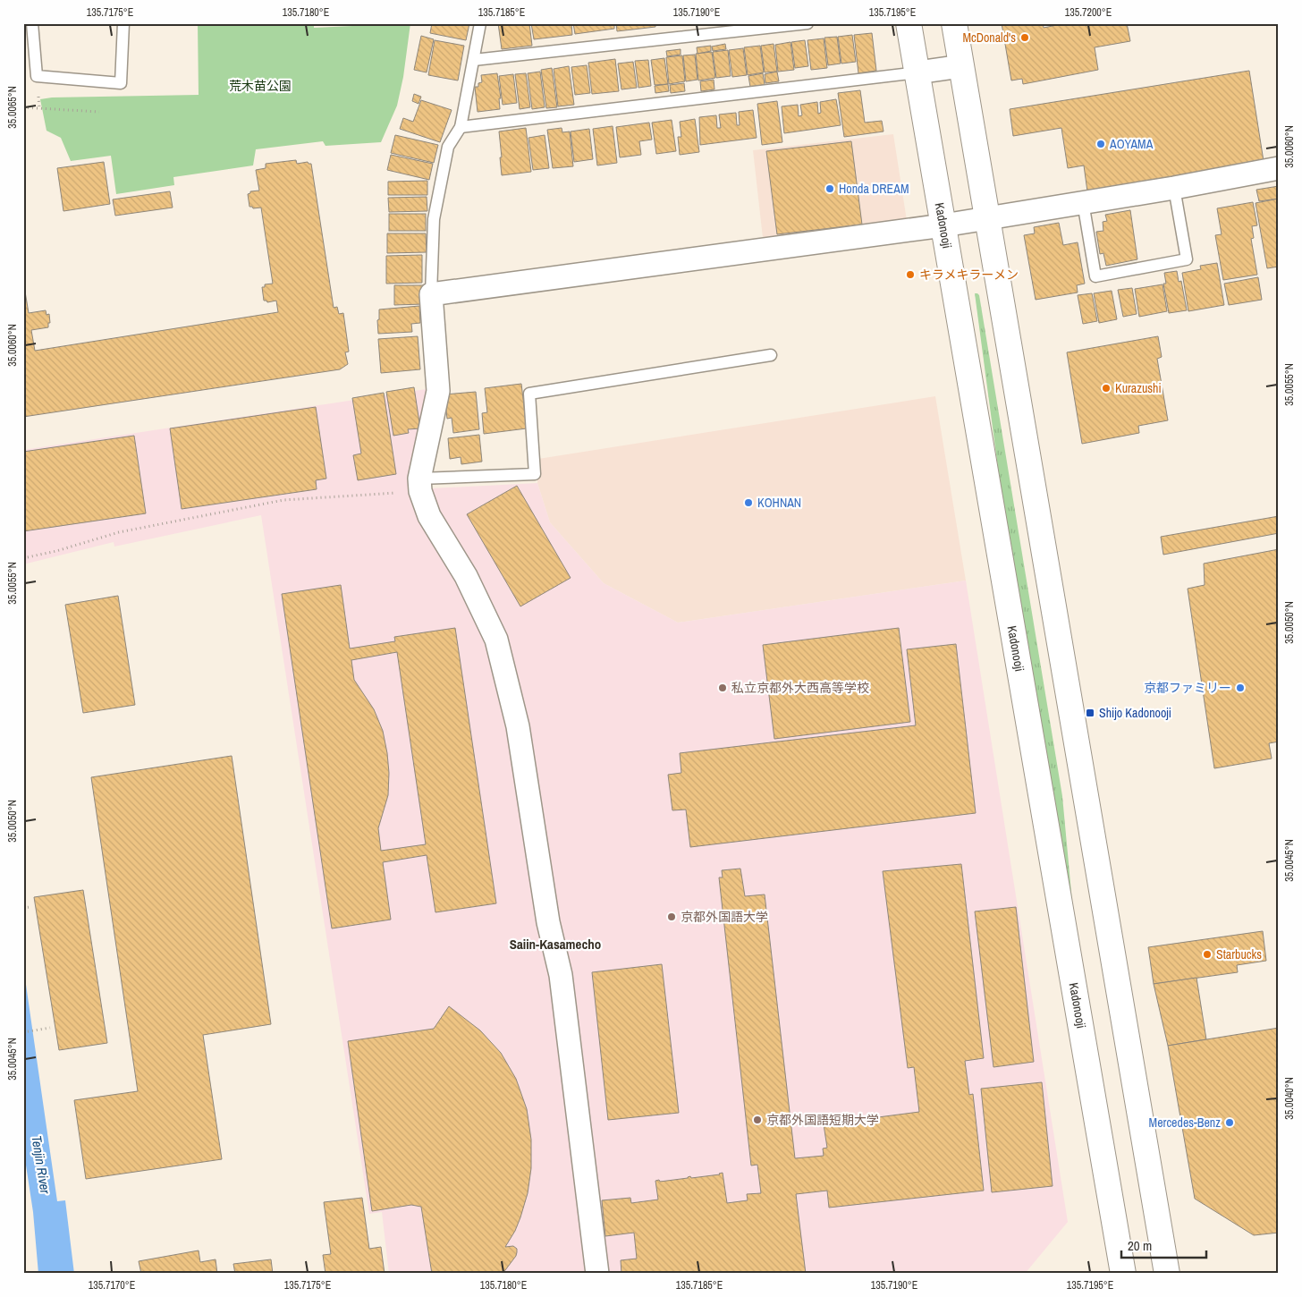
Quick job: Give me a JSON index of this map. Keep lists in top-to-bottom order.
{
  "streets": {
    "street": ["Kadonooji"]
  },
  "districts": ["Saiin-Kasamecho"],
  "water": ["Tenjin River"],
  "parks": ["荒木苗公園"],
  "places": {
    "other": [
      "McDonald's",
      "AOYAMA",
      "Honda DREAM",
      "キラメキラーメン",
      "Kurazushi",
      "KOHNAN",
      "私立京都外大西高等学校",
      "京都ファミリー",
      "京都外国語大学",
      "Starbucks",
      "京都外国語短期大学",
      "Mercedes-Benz"
    ],
    "transit": ["Shijo Kadonooji"]
  },
  "scale_bar": "20 m",
  "coordinates": [
    "135.7175°E",
    "135.7180°E",
    "135.7185°E",
    "135.7190°E",
    "135.7195°E",
    "135.7200°E",
    "35.0065°N",
    "35.0060°N",
    "35.0055°N",
    "35.0050°N",
    "35.0045°N",
    "35.0040°N",
    "135.7170°E"
  ]
}
